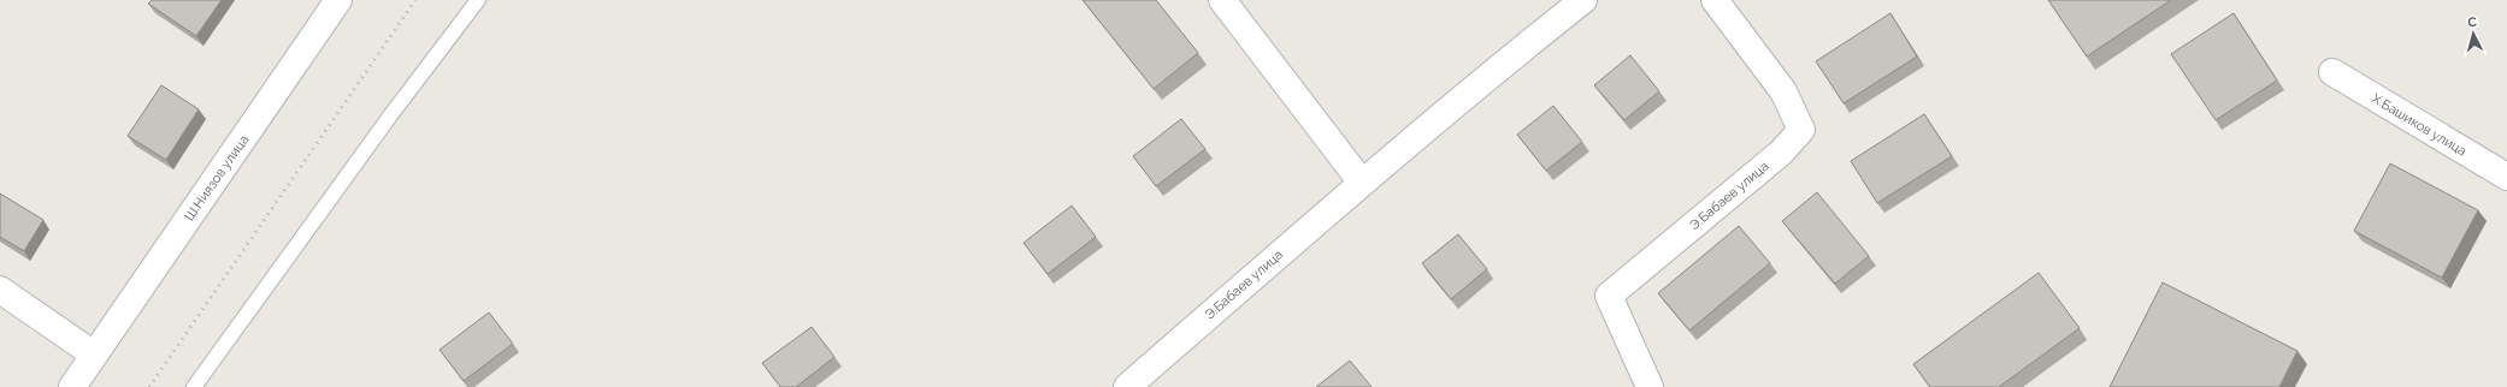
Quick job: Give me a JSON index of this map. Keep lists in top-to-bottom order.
{
  "streets": {
    "street": ["Х.Башиков улица", "Ш.Ниязов улица", "Э.Бабаев улица"]
  },
  "north": "top"
}
